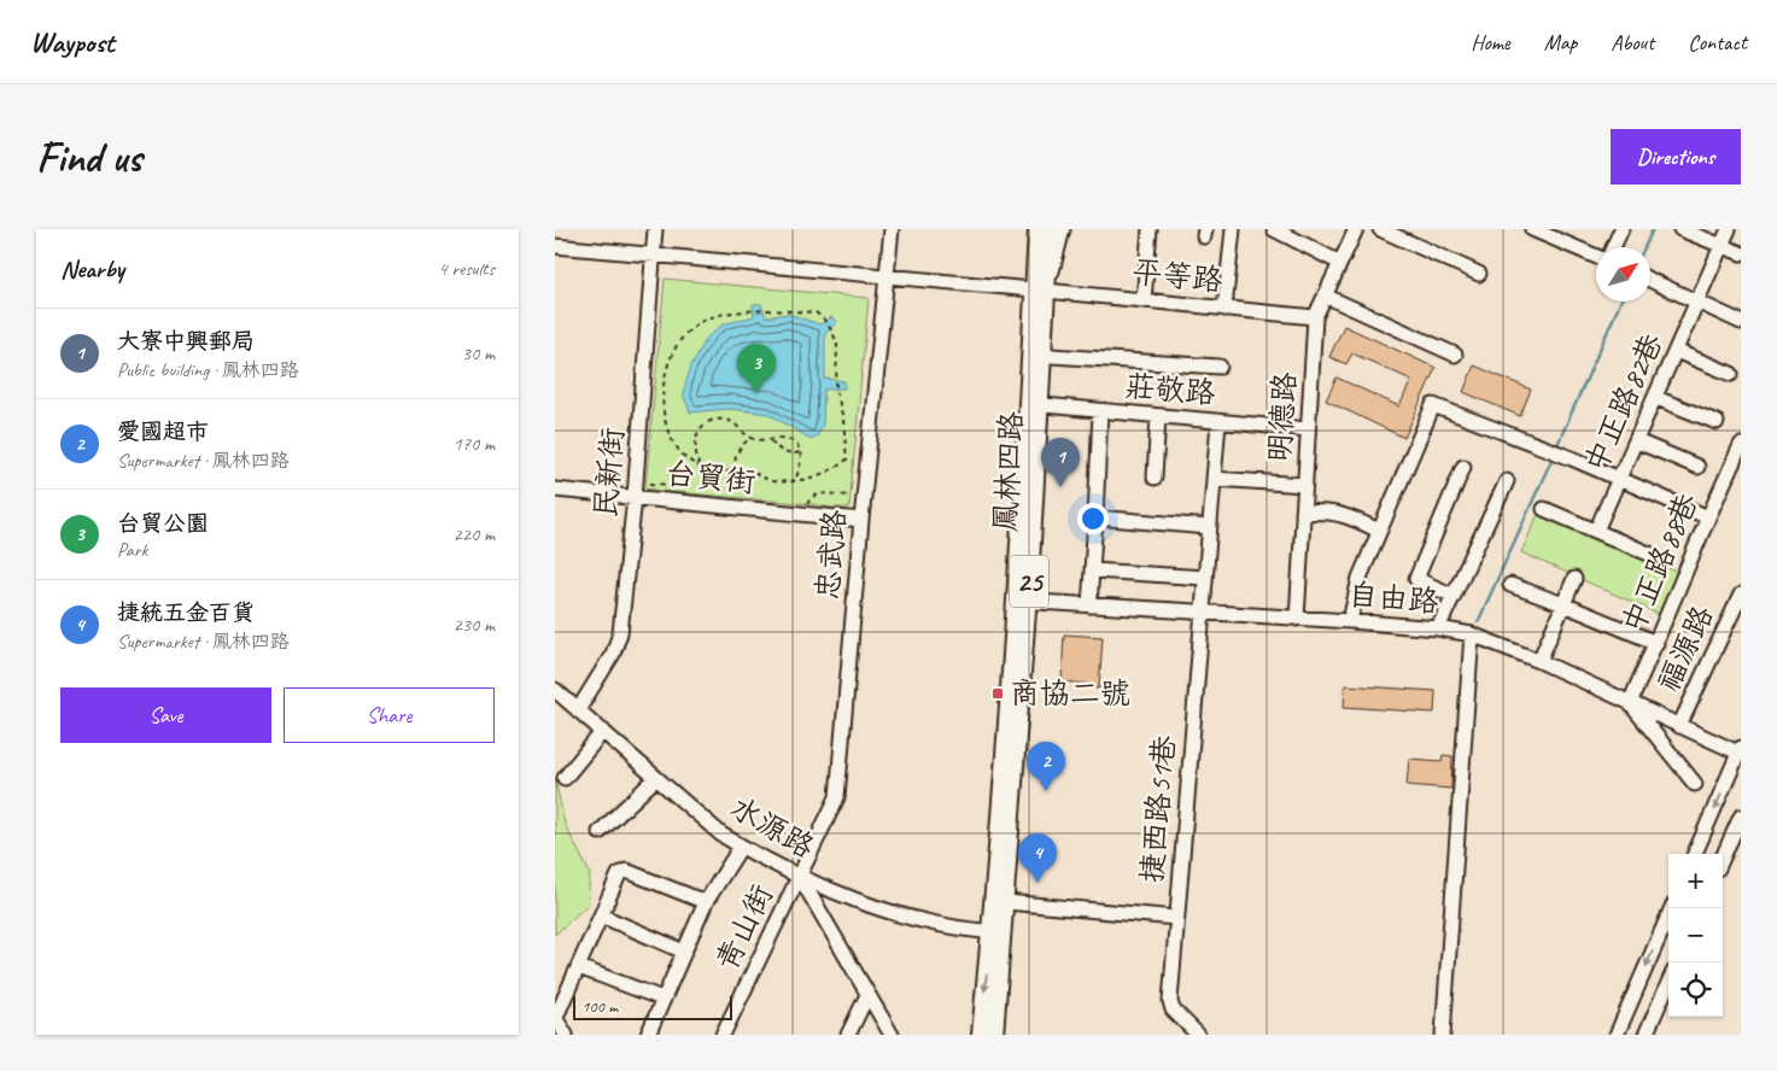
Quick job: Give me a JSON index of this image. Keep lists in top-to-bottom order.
{
  "streets": {
    "main road": ["鳳林四路", "25"],
    "street": [
      "平等路",
      "莊敬路",
      "中正路82巷",
      "明德路",
      "民新街",
      "台貿街",
      "忠武路",
      "中正路88巷",
      "自由路",
      "福源路",
      "捷西路51巷",
      "水源路",
      "青山街"
    ]
  },
  "crossings": [
    ["平等路", "明德路"],
    ["平等路", "鳳林四路"],
    ["平等路", "民新街"],
    ["平等路", "忠武路"],
    ["莊敬路", "明德路"],
    ["莊敬路", "鳳林四路"],
    ["明德路", "自由路"],
    ["鳳林四路", "25"],
    ["鳳林四路", "自由路"],
    ["鳳林四路", "水源路"],
    ["民新街", "台貿街"],
    ["民新街", "水源路"],
    ["台貿街", "忠武路"],
    ["忠武路", "水源路"],
    ["忠武路", "青山街"],
    ["中正路88巷", "自由路"],
    ["25", "水源路"],
    ["自由路", "福源路"],
    ["自由路", "捷西路51巷"],
    ["水源路", "青山街"]
  ],
  "places": {
    "transit": ["商協二號"]
  },
  "scale_bar": "100 m",
  "north": "top right",
  "page": {
    "header": "Waypost",
    "nav": [
      "Home",
      "Map",
      "About",
      "Contact"
    ],
    "buttons": [
      "Directions",
      ["Save", "Share"]
    ],
    "title": "Find us",
    "heading": ["Nearby", "4 results"],
    "list": [
      {
        "mark": "1",
        "name": "大寮中興郵局",
        "note": "Public building · 鳳林四路",
        "value": "30 m"
      },
      {
        "mark": "2",
        "name": "愛國超市",
        "note": "Supermarket · 鳳林四路",
        "value": "170 m"
      },
      {
        "mark": "3",
        "name": "台貿公園",
        "note": "Park",
        "value": "220 m"
      },
      {
        "mark": "4",
        "name": "捷統五金百貨",
        "note": "Supermarket · 鳳林四路",
        "value": "230 m"
      }
    ],
    "pins": [
      "3",
      "1",
      "2",
      "4"
    ],
    "map_buttons": ["+", "−"],
    "scale": "100 m"
  }
}
